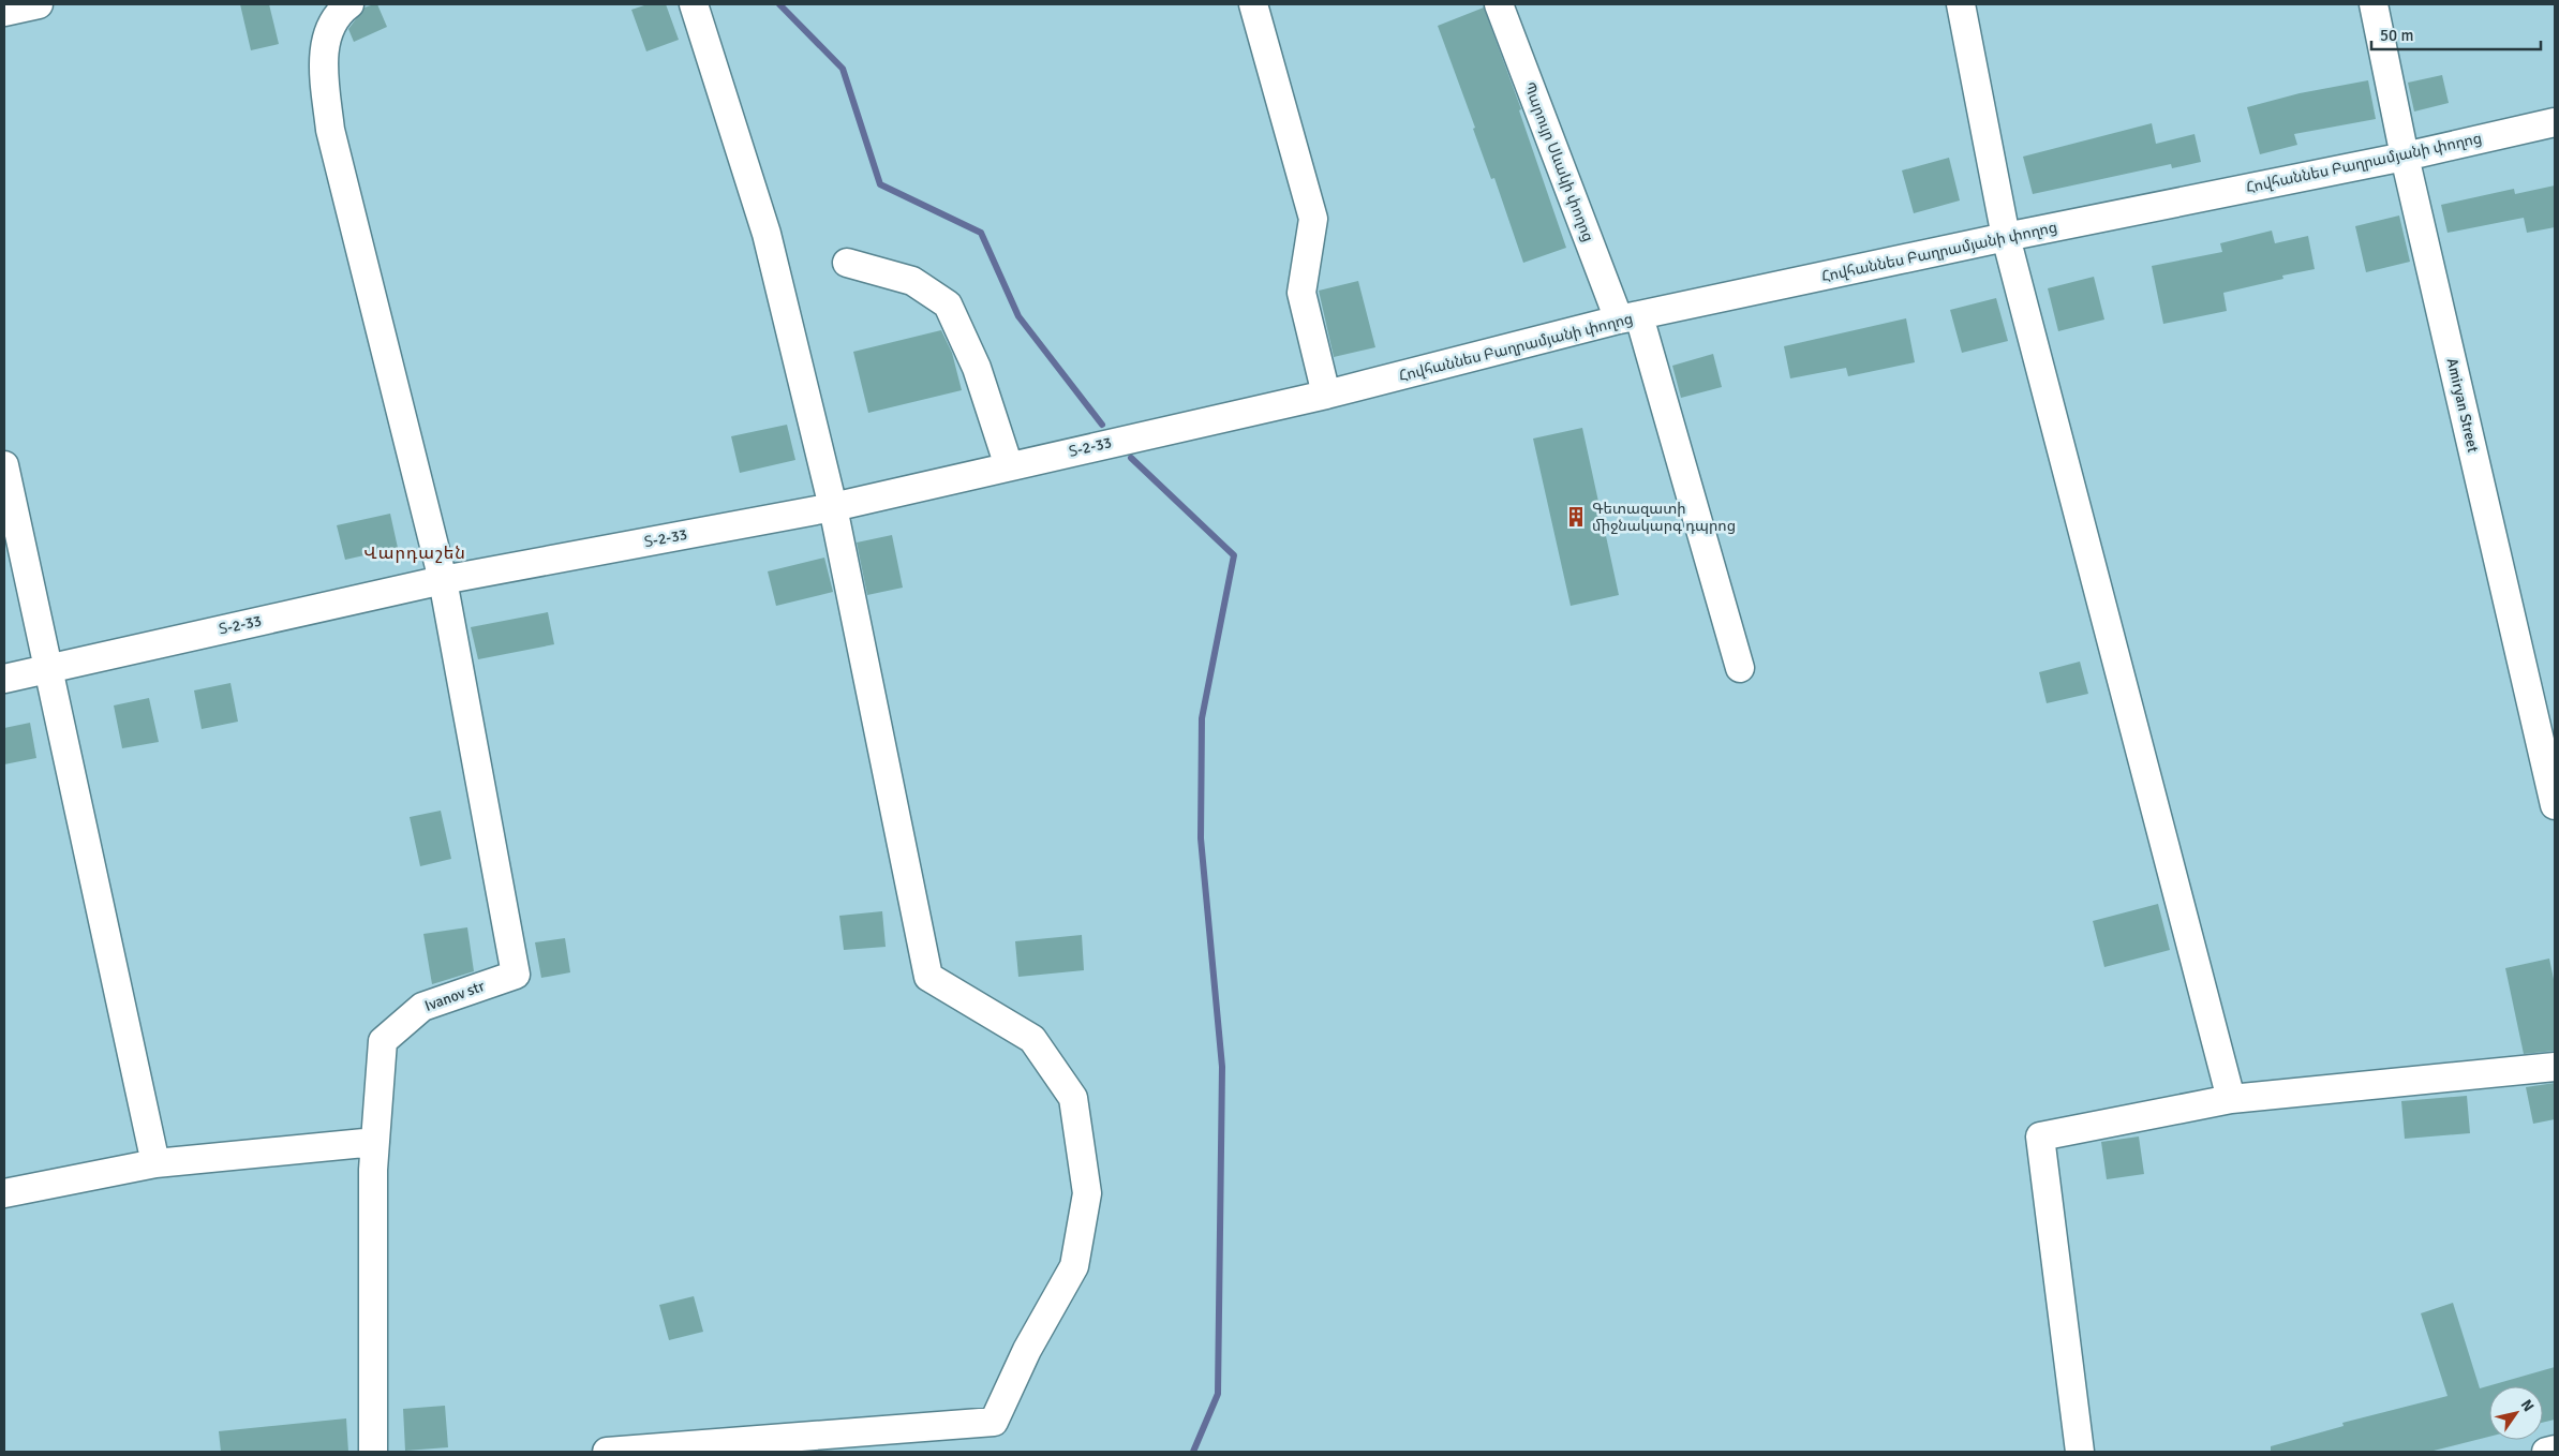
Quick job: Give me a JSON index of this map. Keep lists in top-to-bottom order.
{
  "streets": {
    "street": [
      "Պարույր Սևակի փողոց",
      "Հովհաննես Բաղրամյանի փողոց",
      "Amiryan Street",
      "Տ-2-33",
      "Ivanov str"
    ]
  },
  "crossings": [
    ["Պարույր Սևակի փողոց", "Հովհաննես Բաղրամյանի փողոց"],
    ["Հովհաննես Բաղրամյանի փողոց", "Amiryan Street"],
    ["Հովհաննես Բաղրամյանի փողոց", "Տ-2-33"],
    ["Տ-2-33", "Ivanov str"]
  ],
  "districts": ["Վարդաշեն"],
  "places": {
    "building": ["Գետազատի միջնակարգ դպրոց"]
  },
  "scale_bar": "50 m",
  "north": "top right"
}
